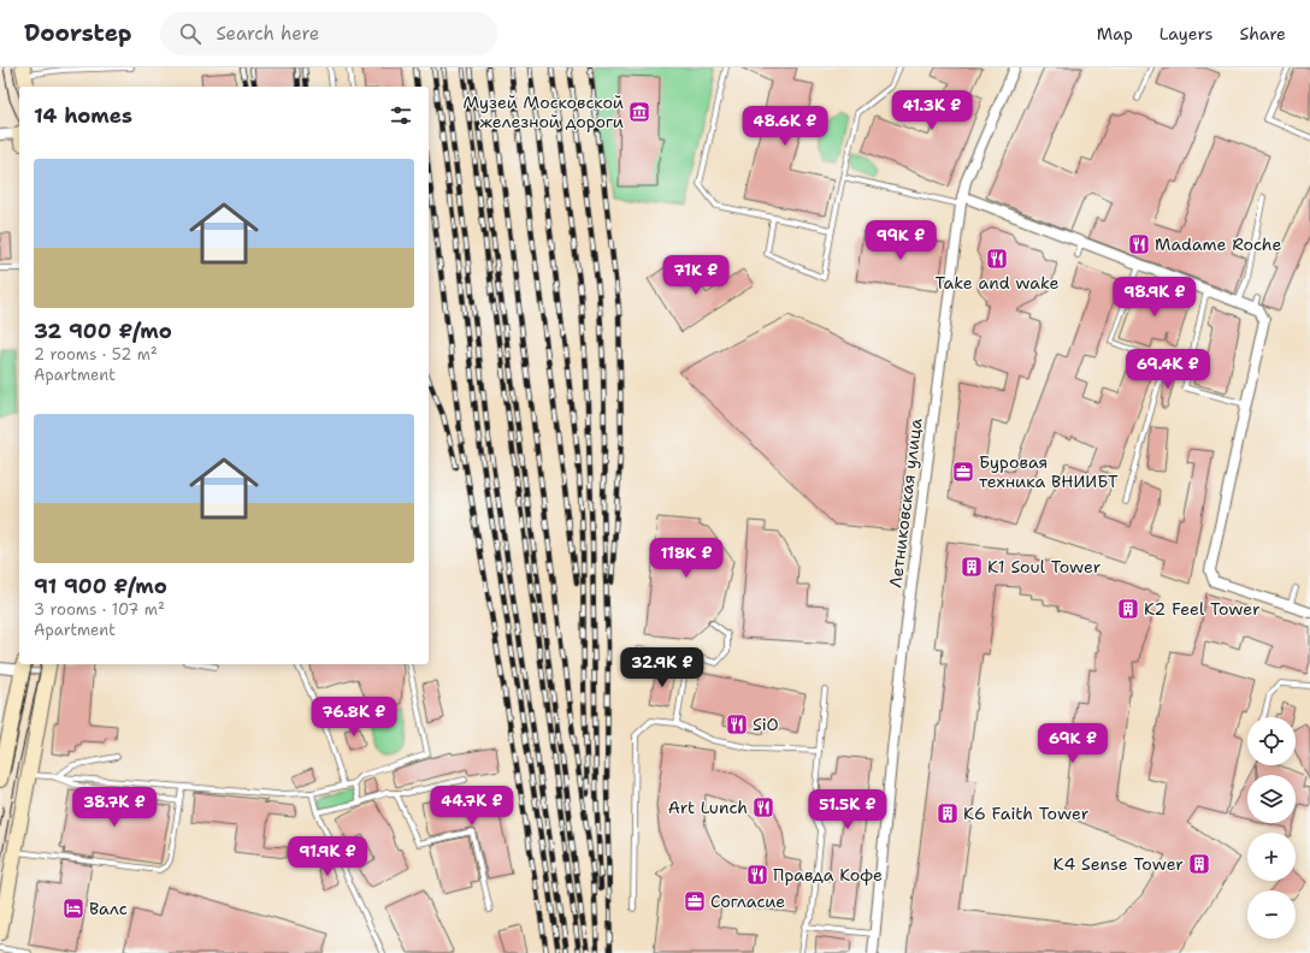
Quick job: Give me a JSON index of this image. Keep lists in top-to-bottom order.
{
  "streets": {
    "street": ["Летниковская улица"]
  },
  "places": {
    "museum": ["Музей Московской железной дороги"],
    "restaurant": [
      "Madame Roche",
      "Take and wake",
      "SiO",
      "Art Lunch",
      "Правда Кофе"
    ],
    "office": ["Буровая техника ВНИИБТ", "Согласие"],
    "building": [
      "К1 Soul Tower",
      "К2 Feel Tower",
      "К6 Faith Tower",
      "К4 Sense Tower"
    ],
    "hotel": ["Валс"]
  },
  "page": {
    "header": "Doorstep",
    "search": "Search here",
    "nav": ["Map", "Layers", "Share"],
    "heading": "14 homes",
    "price": [
      "41.3K ₽",
      "48.6K ₽",
      "99K ₽",
      "71K ₽",
      "98.9K ₽",
      "69.4K ₽",
      "118K ₽",
      "32.9K ₽",
      "76.8K ₽",
      "69K ₽",
      "44.7K ₽",
      "38.7K ₽",
      "51.5K ₽",
      "91.9K ₽"
    ],
    "list": [
      {
        "name": "32 900 ₽/mo",
        "note": "2 rooms · 52 m² · Apartment"
      },
      {
        "name": "91 900 ₽/mo",
        "note": "3 rooms · 107 m² · Apartment"
      }
    ],
    "map_buttons": ["+", "−"]
  }
}
